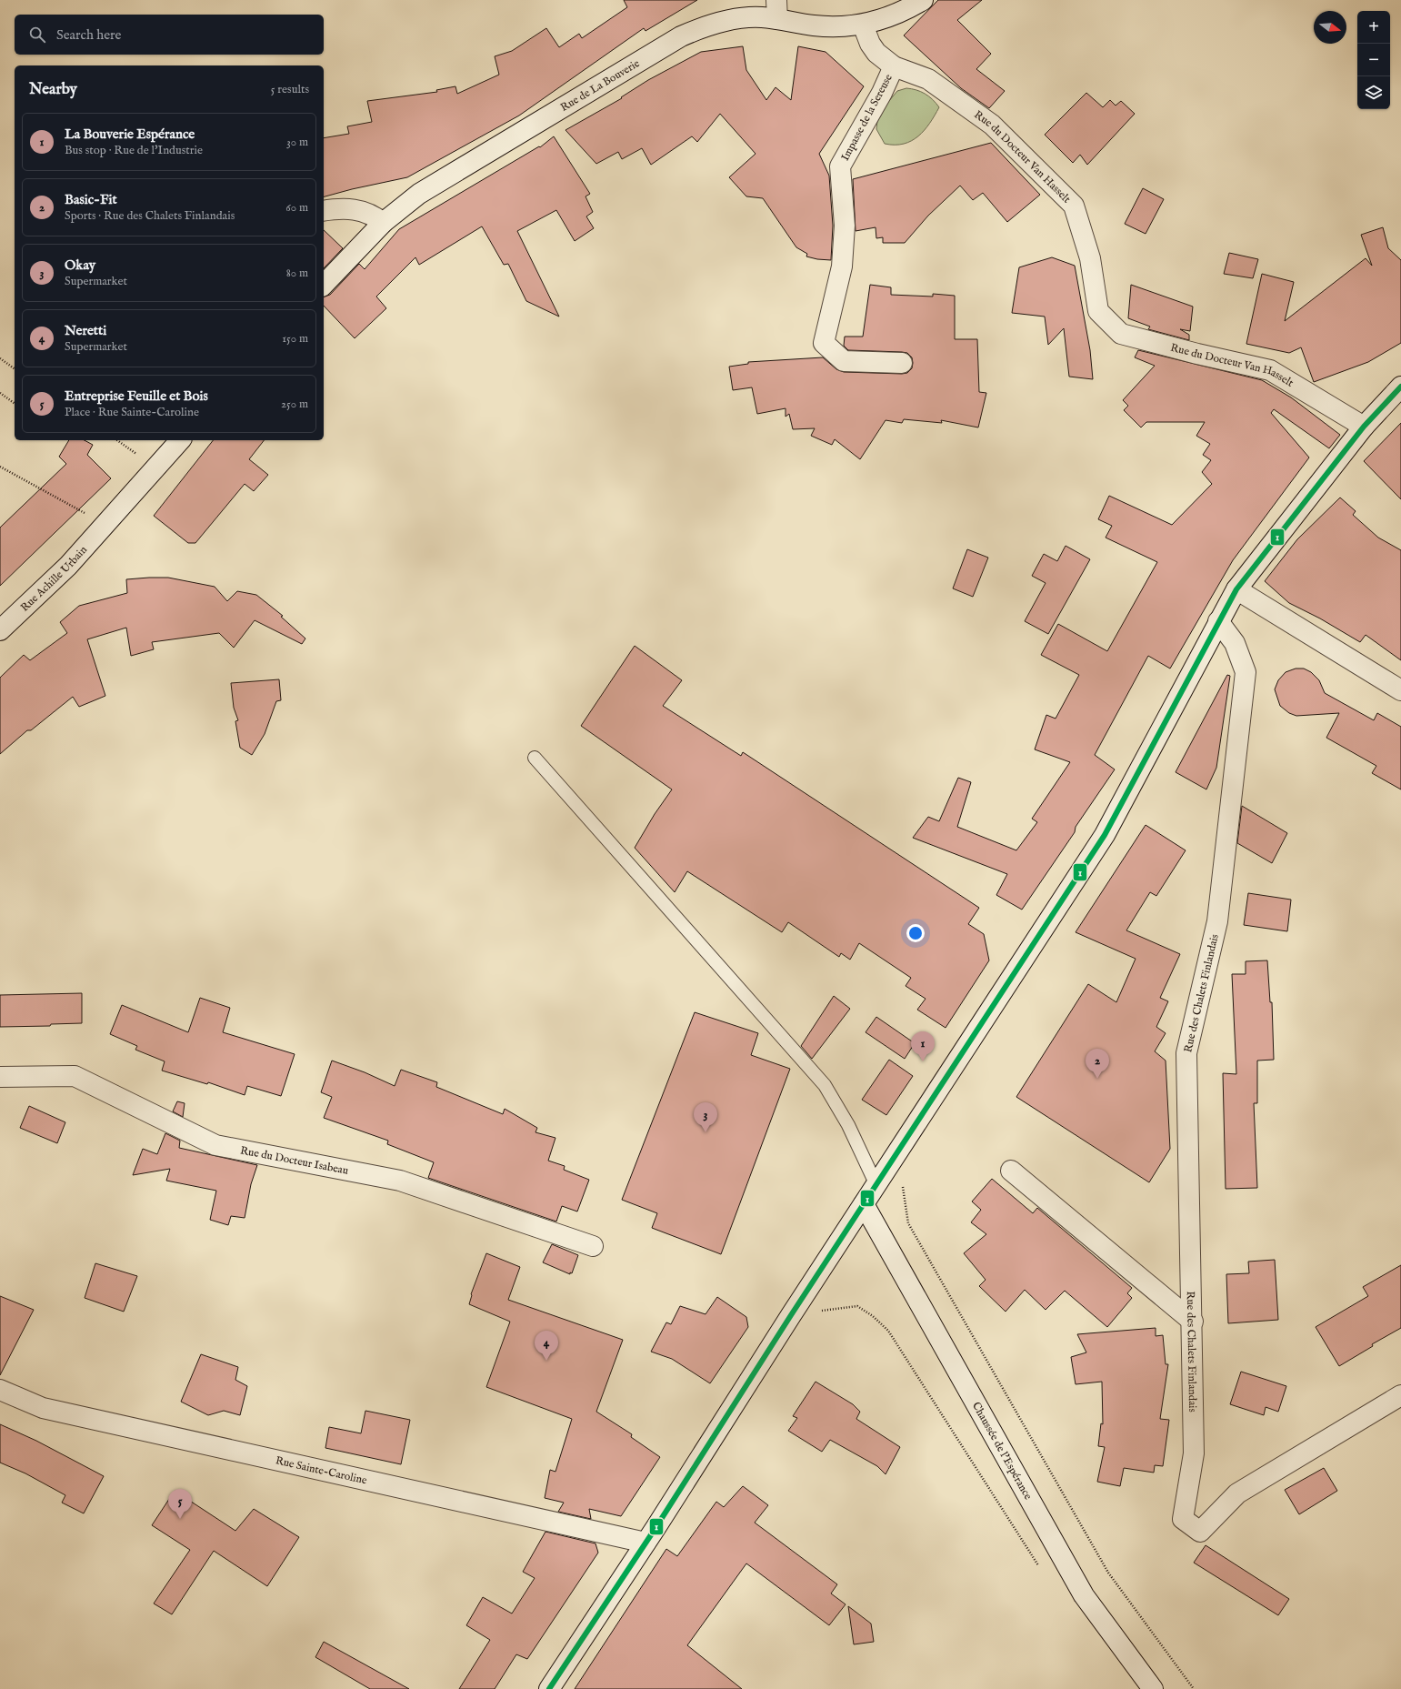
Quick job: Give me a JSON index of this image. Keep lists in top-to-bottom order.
{
  "streets": {
    "street": [
      "Rue de La Bouverie",
      "Impasse de la Sereuse",
      "Rue du Docteur Van Hasselt",
      "Rue Achille Urbain",
      "Rue des Chalets Finlandais",
      "Rue du Docteur Isabeau",
      "Chaussée de l'Espérance",
      "Rue Sainte-Caroline"
    ]
  },
  "crossings": [
    ["Rue de La Bouverie", "Rue du Docteur Van Hasselt"],
    ["Impasse de la Sereuse", "Rue du Docteur Van Hasselt"]
  ],
  "lines": ["transit line 1"],
  "north": "right",
  "page": {
    "map_buttons": ["+", "−"],
    "search": "Search here",
    "heading": ["Nearby", "5 results"],
    "list": [
      {
        "mark": "1",
        "name": "La Bouverie Espérance",
        "note": "Bus stop · Rue de l'Industrie",
        "value": "30 m"
      },
      {
        "mark": "2",
        "name": "Basic-Fit",
        "note": "Sports · Rue des Chalets Finlandais",
        "value": "60 m"
      },
      {
        "mark": "3",
        "name": "Okay",
        "note": "Supermarket",
        "value": "80 m"
      },
      {
        "mark": "4",
        "name": "Neretti",
        "note": "Supermarket",
        "value": "150 m"
      },
      {
        "mark": "5",
        "name": "Entreprise Feuille et Bois",
        "note": "Place · Rue Sainte-Caroline",
        "value": "250 m"
      }
    ],
    "pins": [
      "1",
      "2",
      "3",
      "4",
      "5"
    ]
  }
}
